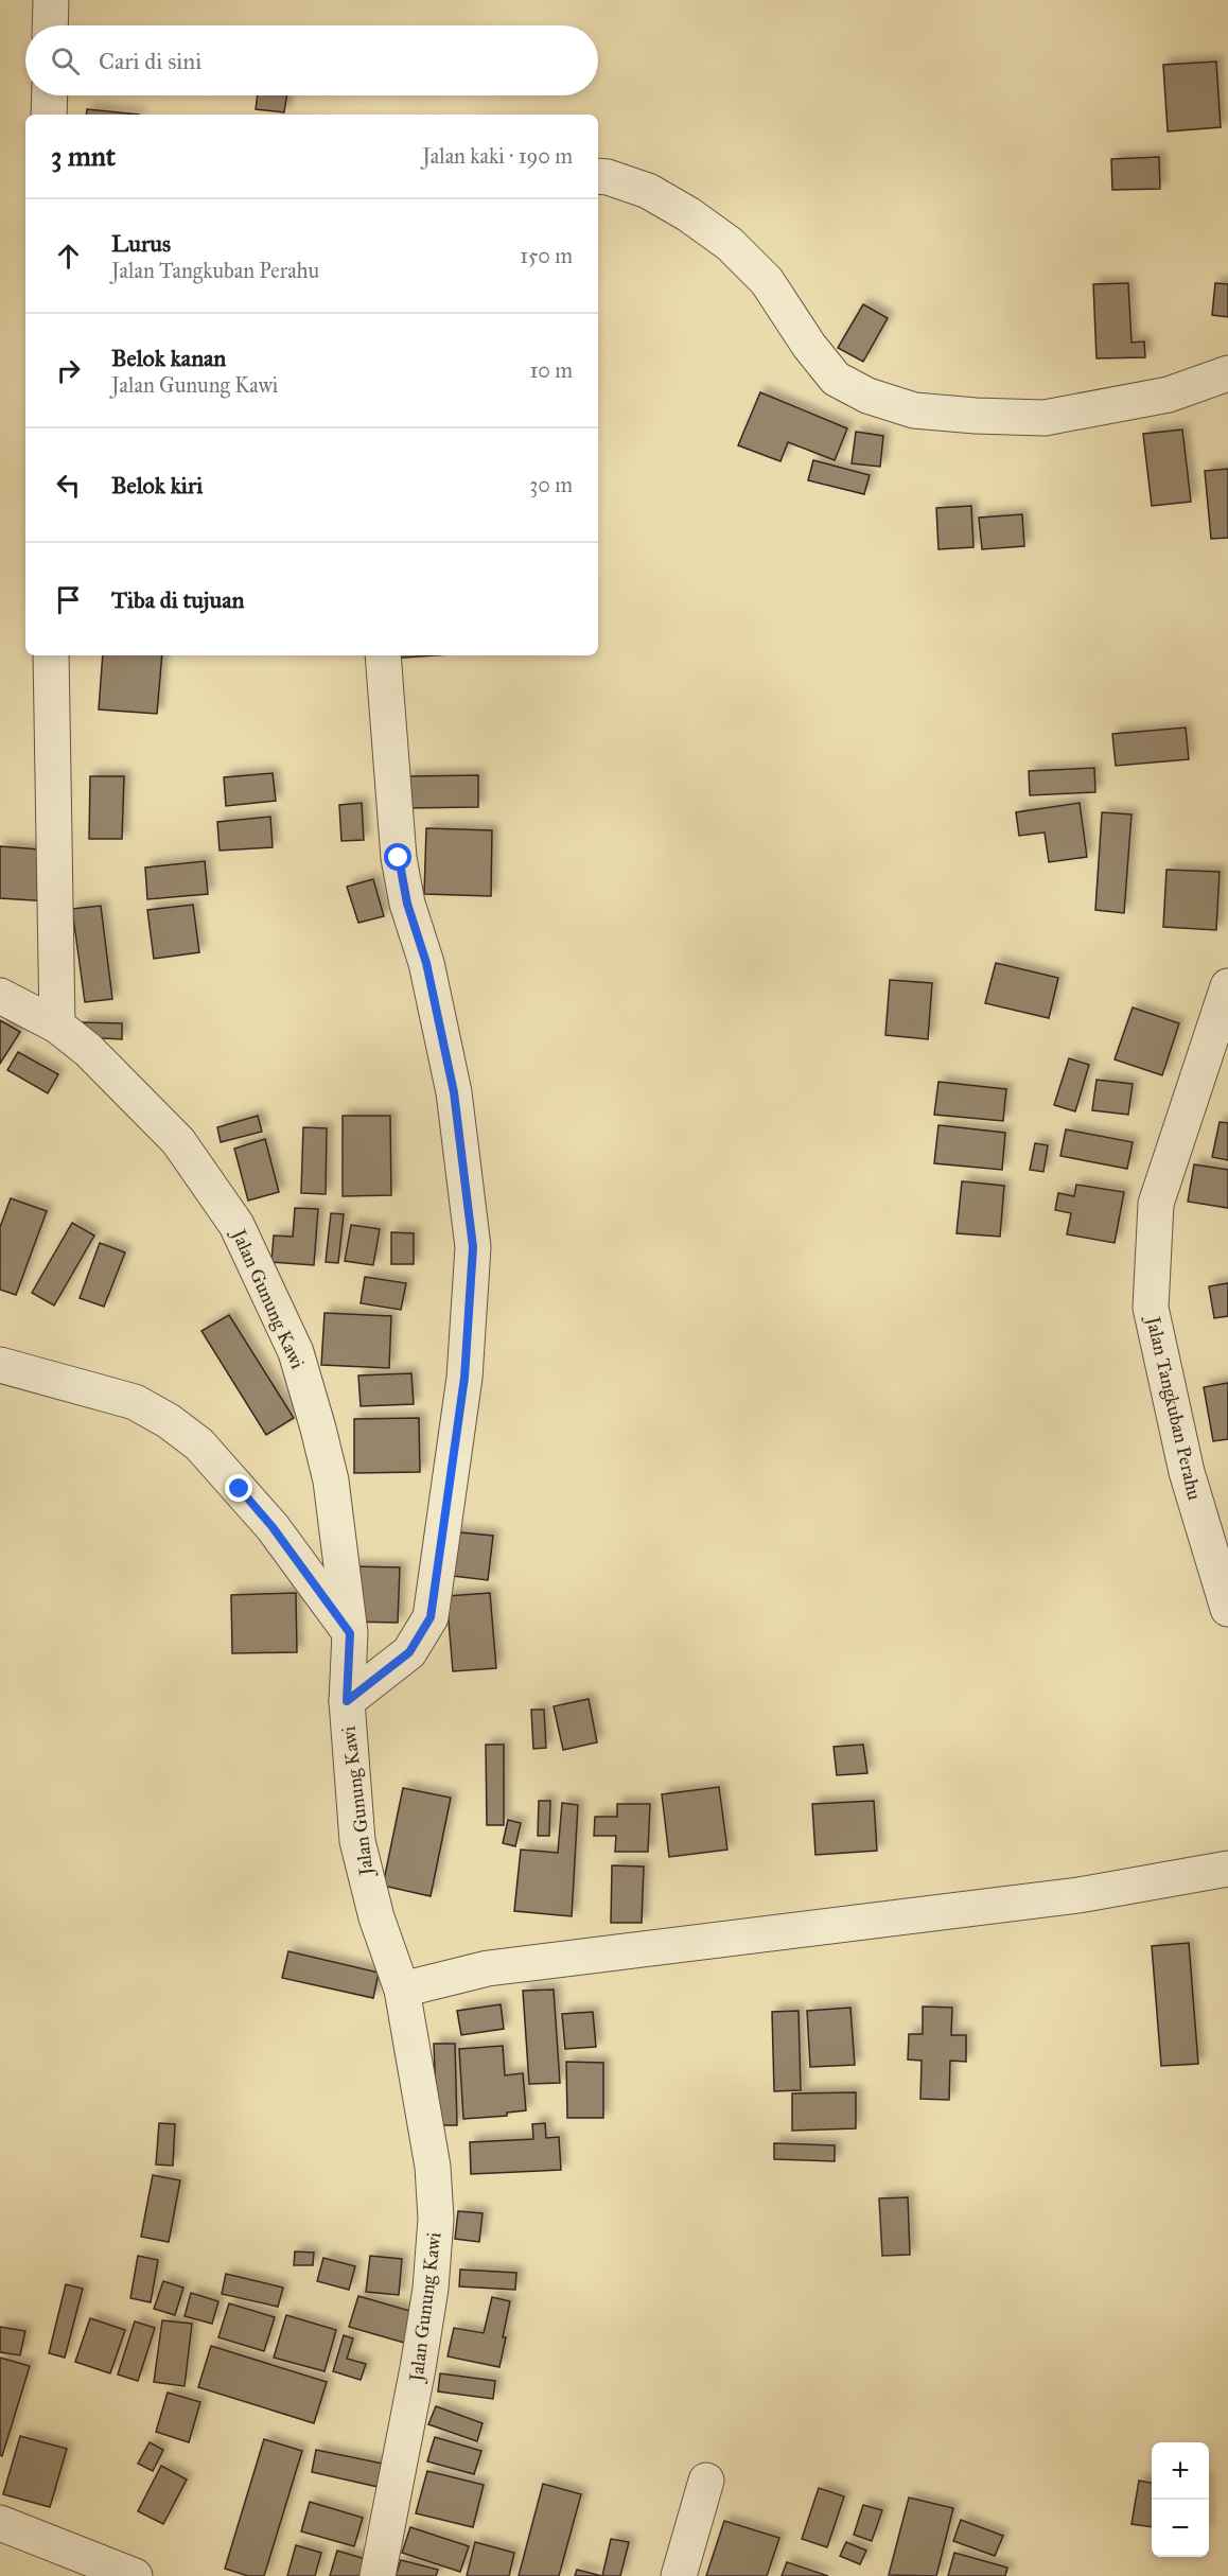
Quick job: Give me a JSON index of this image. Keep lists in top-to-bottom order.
{
  "streets": {
    "street": ["Jalan Gunung Kawi", "Jalan Tangkuban Perahu"]
  },
  "page": {
    "search": "Cari di sini",
    "heading": ["3 mnt", "Jalan kaki · 190 m"],
    "list": [
      ["Lurus", "Jalan Tangkuban Perahu", "150 m"],
      ["Belok kanan", "Jalan Gunung Kawi", "10 m"],
      ["Belok kiri", "30 m"],
      "Tiba di tujuan"
    ],
    "map_buttons": ["+", "−"]
  }
}
